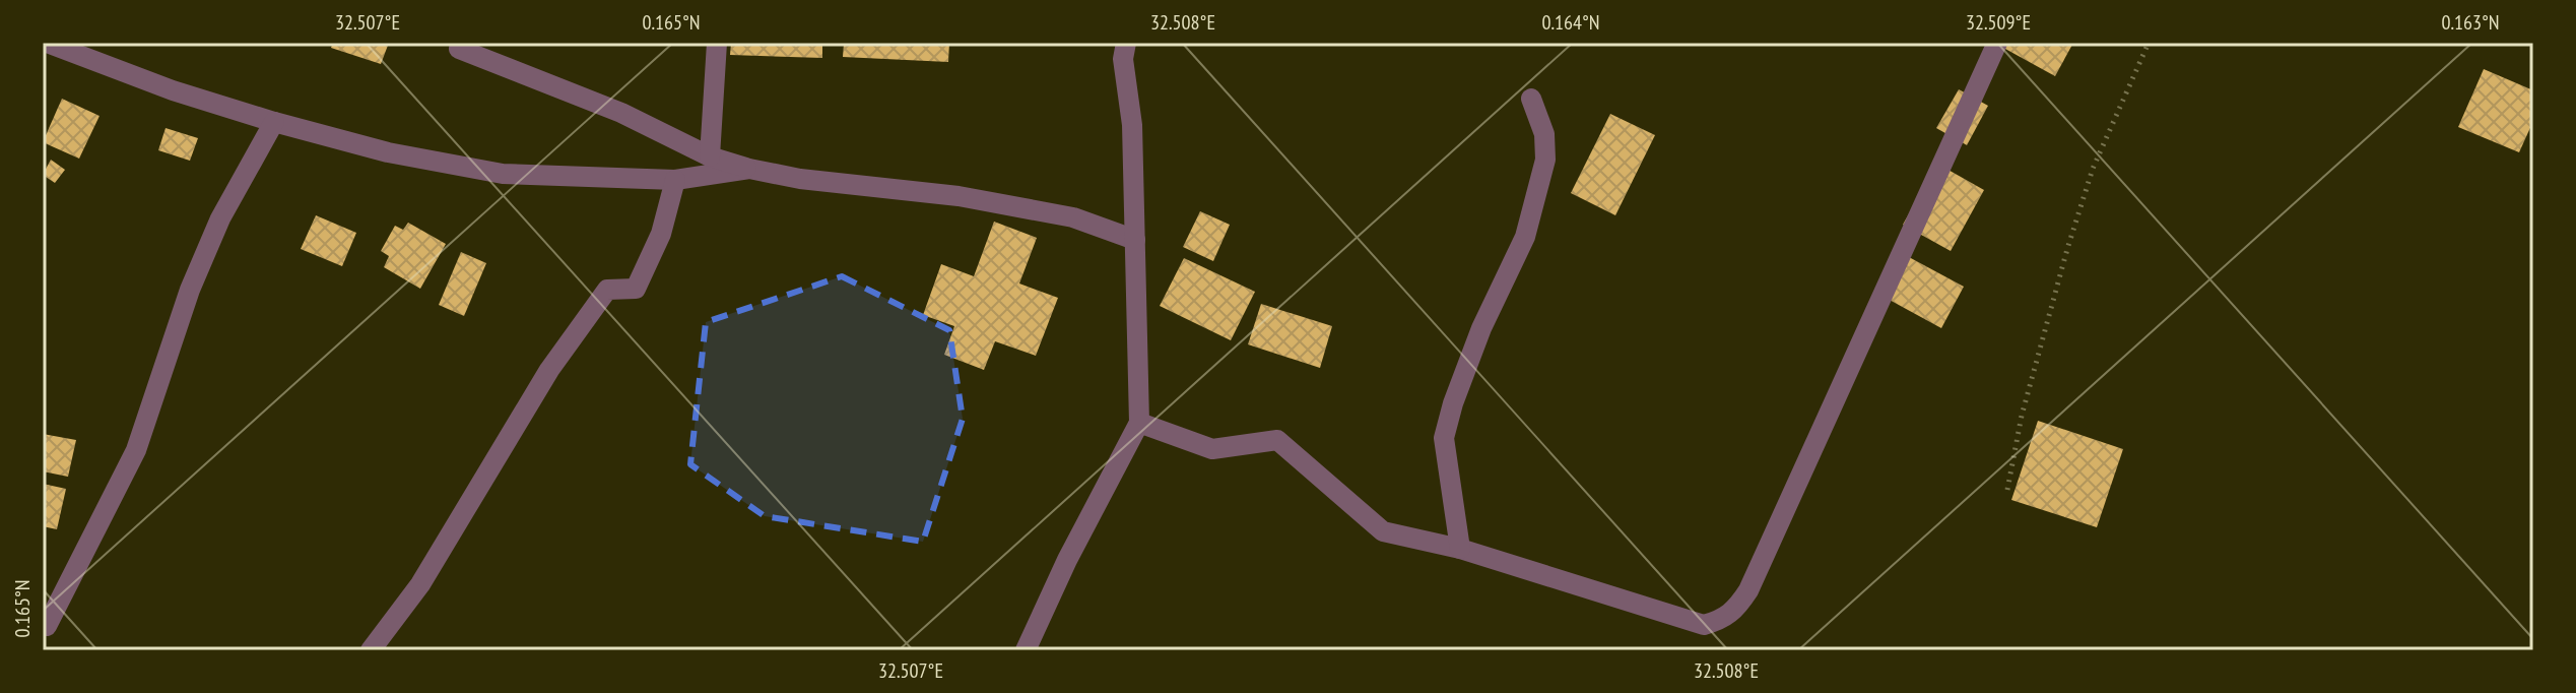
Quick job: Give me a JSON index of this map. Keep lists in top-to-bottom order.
{
  "coordinates": [
    "32.507°E",
    "0.165°N",
    "32.508°E",
    "0.164°N",
    "32.509°E",
    "0.163°N"
  ]
}
